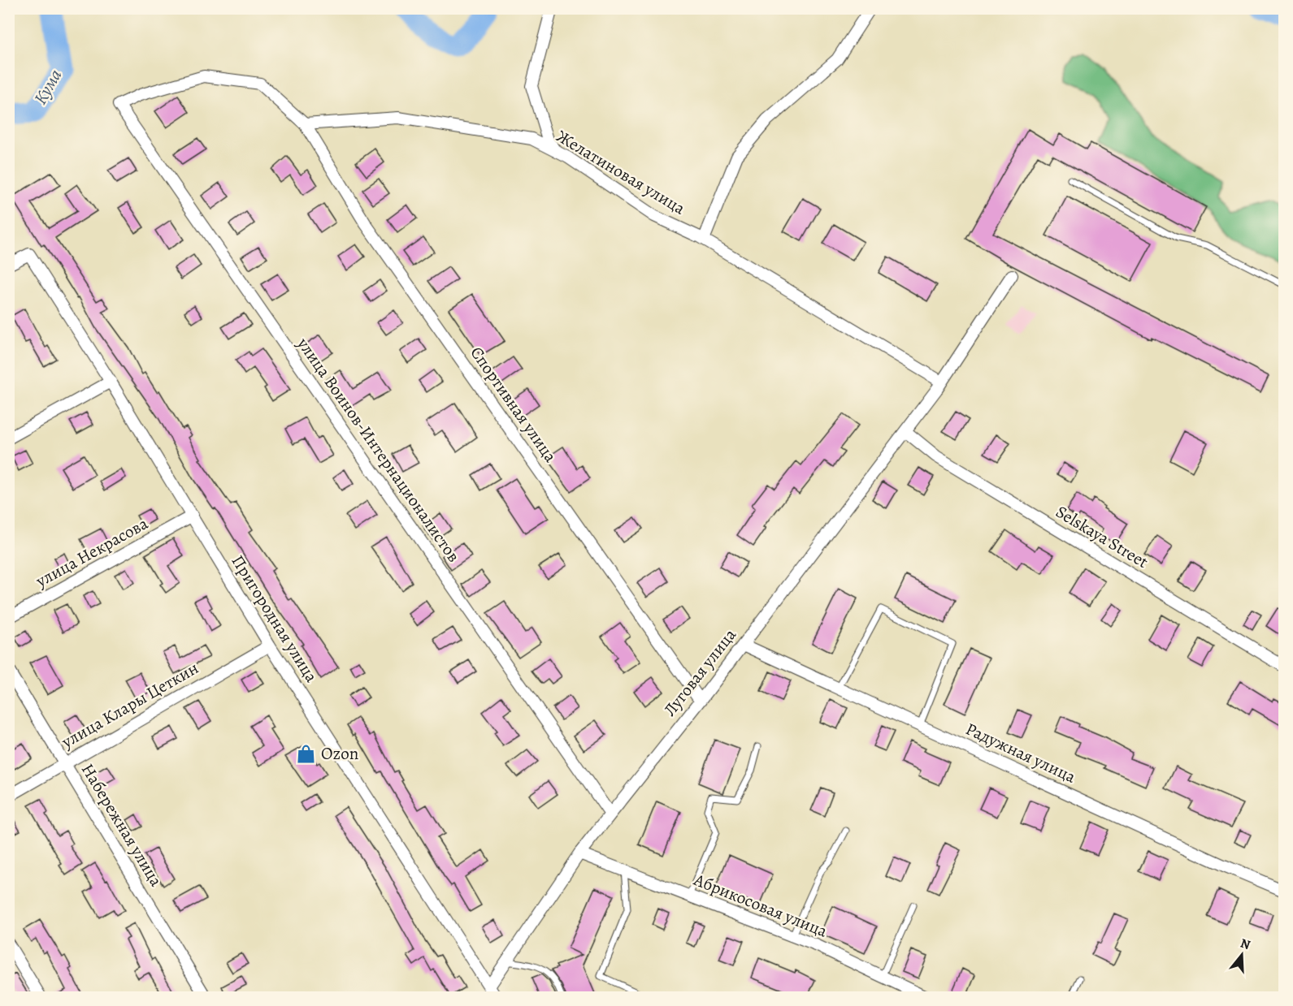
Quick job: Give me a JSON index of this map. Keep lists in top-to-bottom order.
{
  "streets": {
    "street": [
      "Желатиновая улица",
      "Спортивная улица",
      "улица Воинов-Интернационалистов",
      "Selskaya Street",
      "улица Некрасова",
      "Пригородная улица",
      "Луговая улица",
      "улица Клары Цеткин",
      "Радужная улица",
      "Набережная улица",
      "Абрикосовая улица"
    ]
  },
  "crossings": [
    ["Желатиновая улица", "Спортивная улица"],
    ["Желатиновая улица", "улица Воинов-Интернационалистов"],
    ["Желатиновая улица", "Луговая улица"],
    ["Спортивная улица", "улица Воинов-Интернационалистов"],
    ["Спортивная улица", "Луговая улица"],
    ["улица Воинов-Интернационалистов", "Луговая улица"],
    ["Selskaya Street", "Луговая улица"],
    ["улица Некрасова", "Пригородная улица"],
    ["Пригородная улица", "Луговая улица"],
    ["Пригородная улица", "улица Клары Цеткин"],
    ["Луговая улица", "Радужная улица"],
    ["Луговая улица", "Абрикосовая улица"],
    ["улица Клары Цеткин", "Набережная улица"]
  ],
  "water": ["Кума"],
  "places": {
    "shop": ["Ozon"]
  },
  "north": "top"
}
